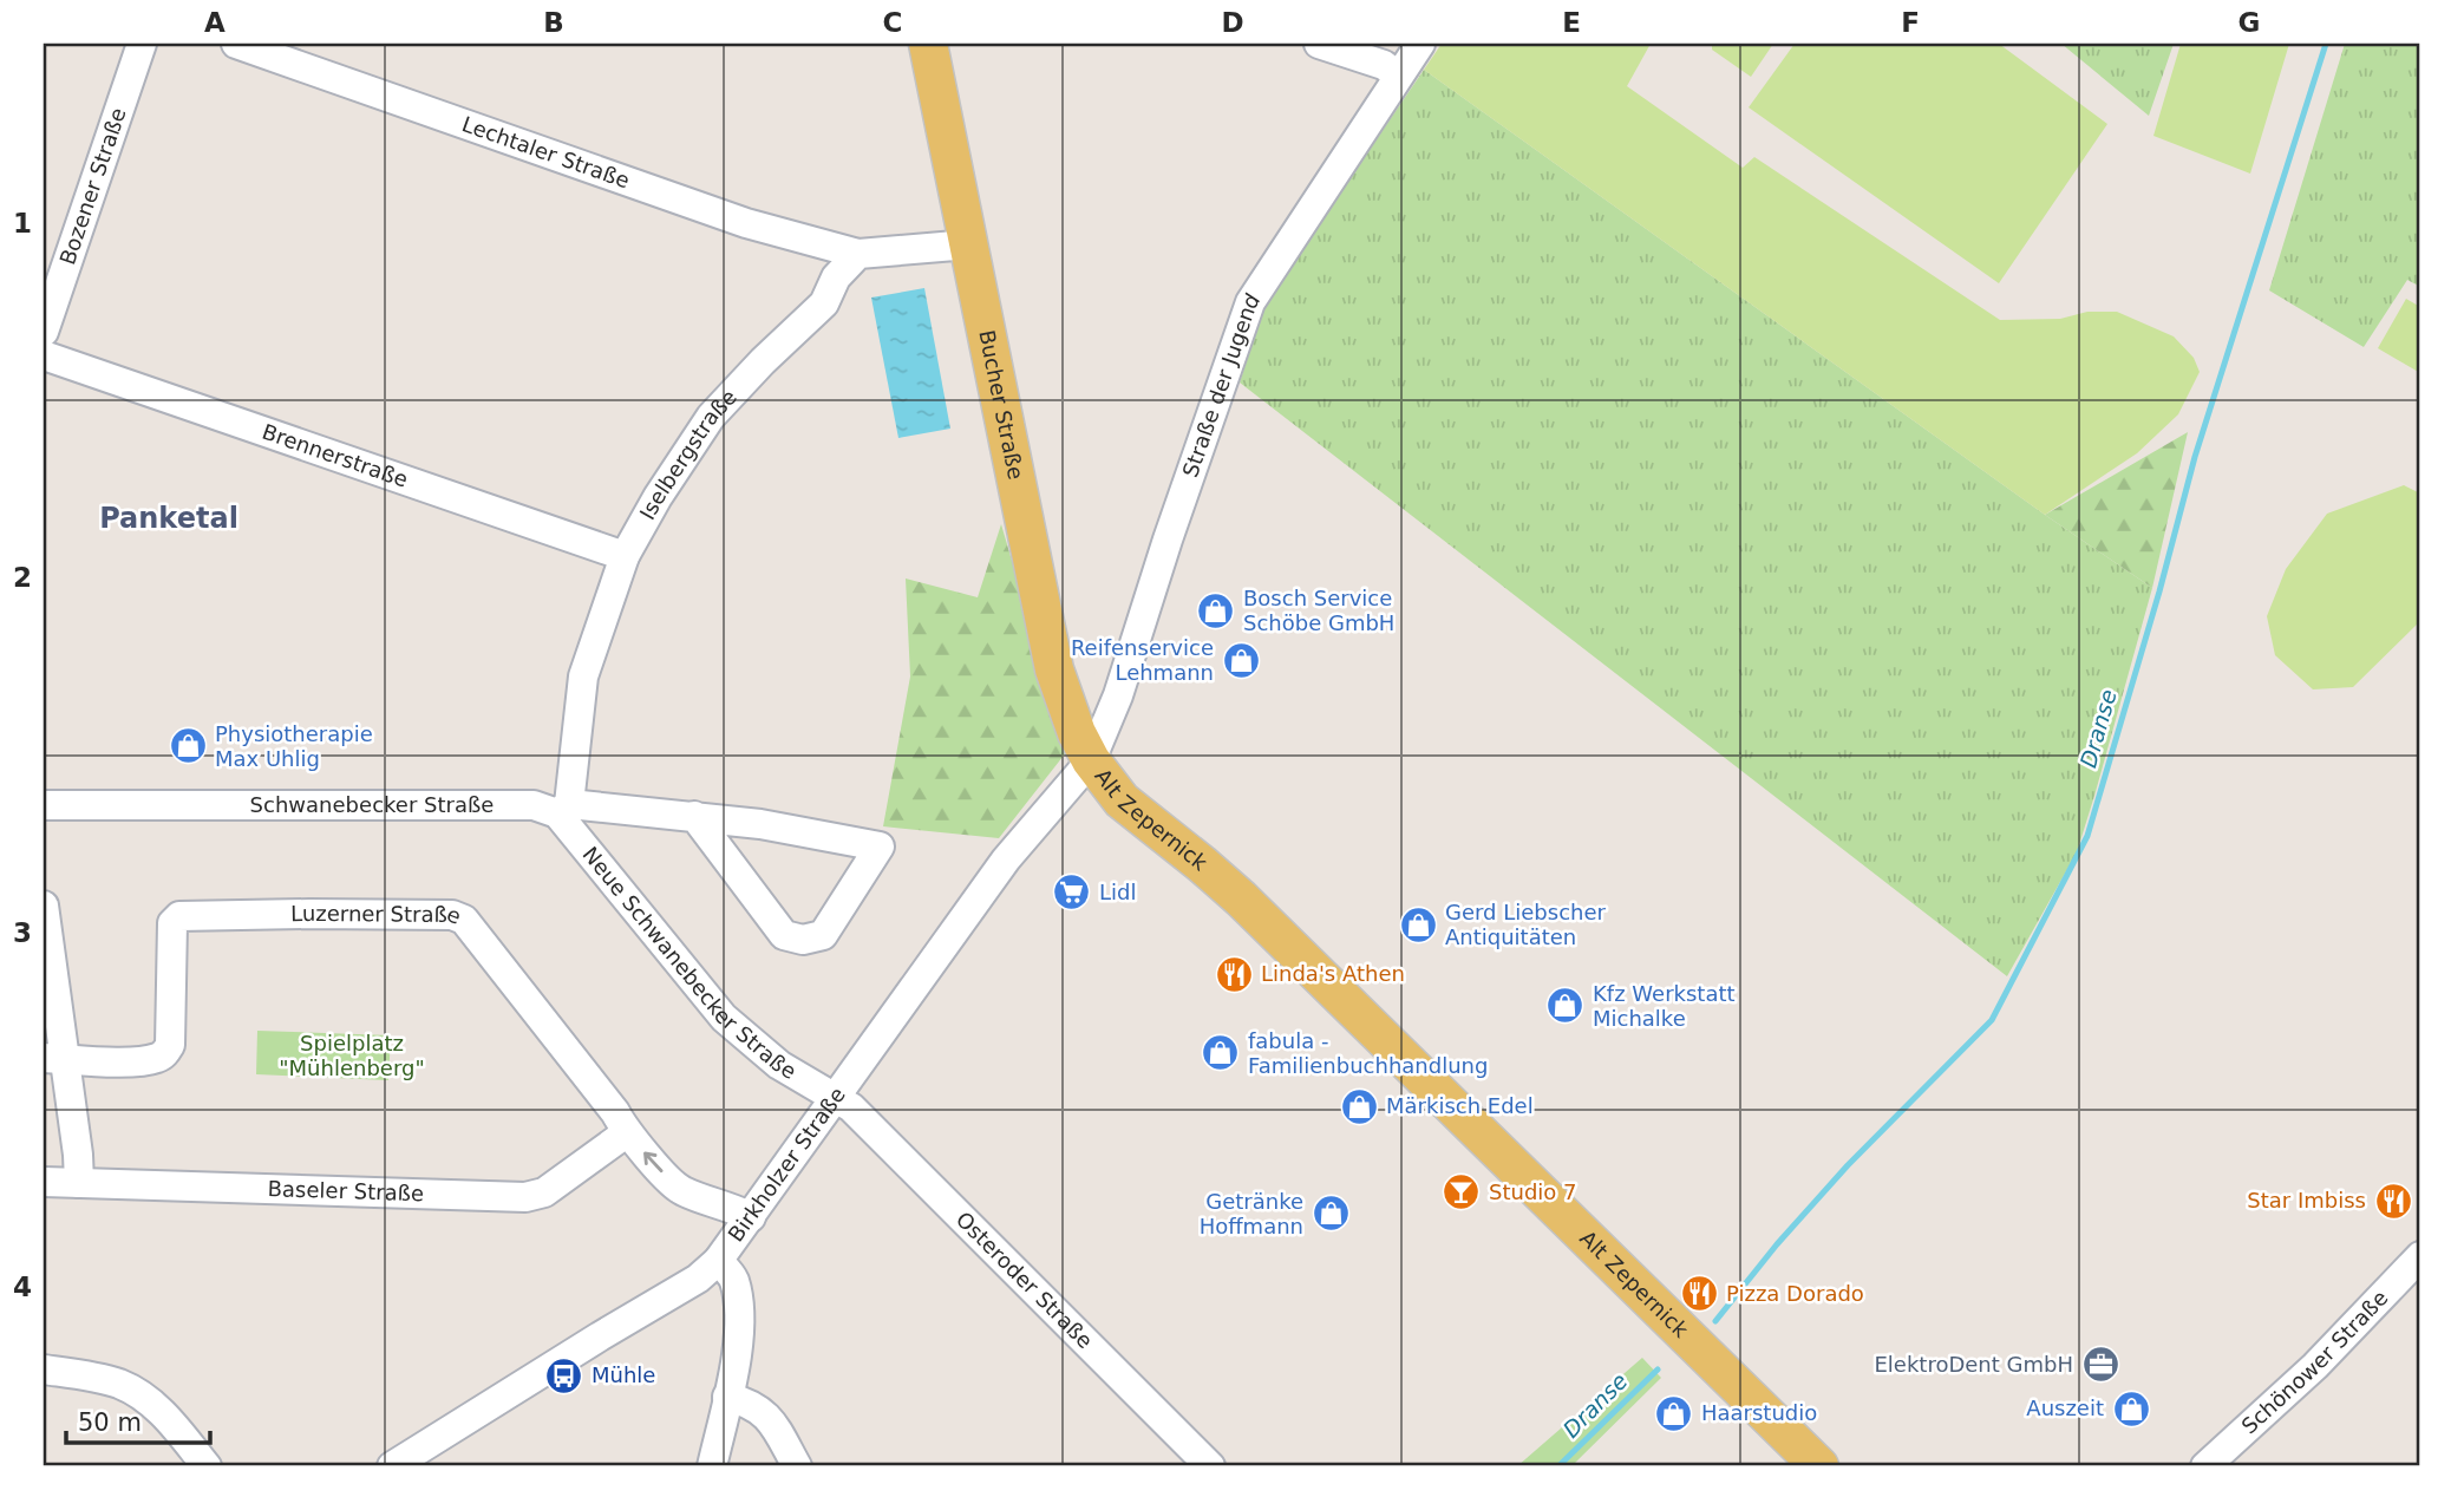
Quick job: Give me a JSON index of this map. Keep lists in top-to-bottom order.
{
  "streets": {
    "main road": ["Bucher Straße", "Alt Zepernick"],
    "street": [
      "Lechtaler Straße",
      "Bozener Straße",
      "Straße der Jugend",
      "Brennerstraße",
      "Iselbergstraße",
      "Schwanebecker Straße",
      "Luzerner Straße",
      "Neue Schwanebecker Straße",
      "Birkholzer Straße",
      "Baseler Straße",
      "Osteroder Straße",
      "Schönower Straße"
    ]
  },
  "crossings": [
    ["Lechtaler Straße", "Iselbergstraße"],
    ["Straße der Jugend", "Bucher Straße"],
    ["Straße der Jugend", "Alt Zepernick"],
    ["Straße der Jugend", "Birkholzer Straße"],
    ["Bucher Straße", "Alt Zepernick"],
    ["Bucher Straße", "Birkholzer Straße"],
    ["Brennerstraße", "Iselbergstraße"],
    ["Iselbergstraße", "Schwanebecker Straße"],
    ["Iselbergstraße", "Neue Schwanebecker Straße"],
    ["Schwanebecker Straße", "Neue Schwanebecker Straße"],
    ["Alt Zepernick", "Birkholzer Straße"],
    ["Luzerner Straße", "Birkholzer Straße"],
    ["Luzerner Straße", "Baseler Straße"],
    ["Neue Schwanebecker Straße", "Birkholzer Straße"],
    ["Neue Schwanebecker Straße", "Osteroder Straße"],
    ["Birkholzer Straße", "Osteroder Straße"]
  ],
  "districts": ["Panketal"],
  "water": ["Dranse"],
  "parks": ["Spielplatz \"Mühlenberg\""],
  "places": {
    "shop": [
      "Bosch Service Schöbe GmbH",
      "Reifenservice Lehmann",
      "Physiotherapie Max Uhlig",
      "Gerd Liebscher Antiquitäten",
      "Kfz Werkstatt Michalke",
      "fabula - Familienbuchhandlung",
      "Märkisch Edel",
      "Getränke Hoffmann",
      "Auszeit",
      "Haarstudio"
    ],
    "supermarket": ["Lidl"],
    "restaurant": ["Linda's Athen", "Star Imbiss", "Pizza Dorado"],
    "bar": ["Studio 7"],
    "office": ["ElektroDent GmbH"],
    "bus stop": ["Mühle"]
  },
  "scale_bar": "50 m",
  "grid": {
    "columns": [
      "A",
      "B",
      "C",
      "D",
      "E",
      "F",
      "G"
    ],
    "rows": [
      "1",
      "2",
      "3",
      "4"
    ]
  }
}
